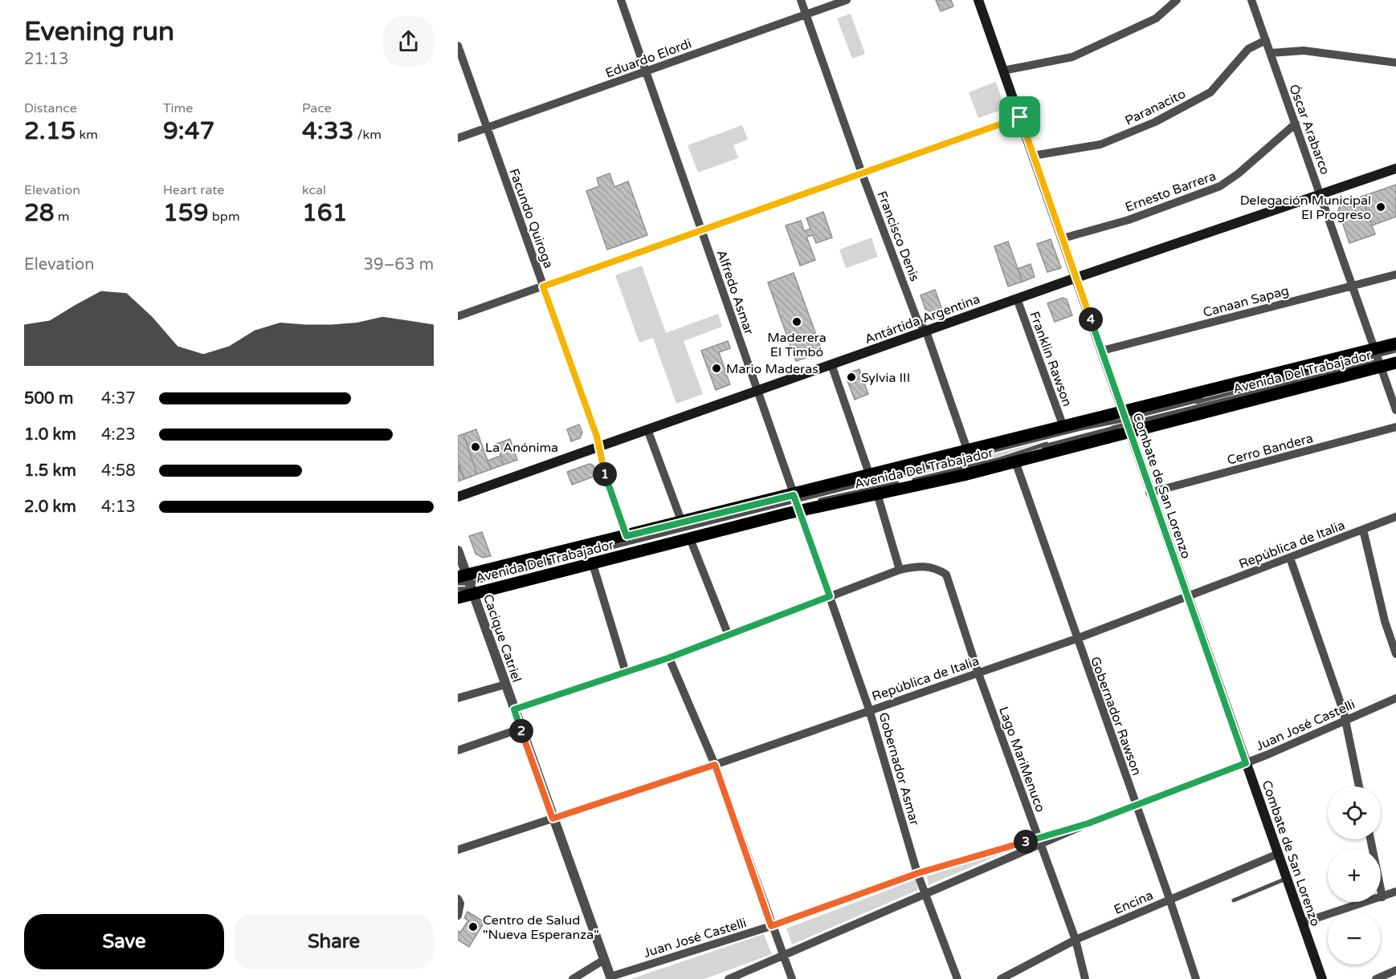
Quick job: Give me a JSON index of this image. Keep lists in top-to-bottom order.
{
  "streets": {
    "main road": ["Antártida Argentina", "Avenida Del Trabajador", "Combate de San Lorenzo"],
    "street": [
      "Eduardo Elordi",
      "Paranacito",
      "Óscar Arabarco",
      "Ernesto Barrera",
      "Facundo Quiroga",
      "Francisco Denis",
      "Alfredo Asmar",
      "Canaan Sapag",
      "Franklin Rawson",
      "Cerro Bandera",
      "República de Italia",
      "Cacique Catriel",
      "Gobernador Rawson",
      "Juan José Castelli",
      "Lago MariMenuco",
      "Gobernador Asmar",
      "Encina"
    ]
  },
  "crossings": [
    ["Eduardo Elordi", "Facundo Quiroga"],
    ["Eduardo Elordi", "Francisco Denis"],
    ["Eduardo Elordi", "Alfredo Asmar"],
    ["Paranacito", "Óscar Arabarco"],
    ["Paranacito", "Combate de San Lorenzo"],
    ["Óscar Arabarco", "Ernesto Barrera"],
    ["Óscar Arabarco", "Canaan Sapag"],
    ["Óscar Arabarco", "Antártida Argentina"],
    ["Óscar Arabarco", "Avenida Del Trabajador"],
    ["Ernesto Barrera", "Combate de San Lorenzo"],
    ["Facundo Quiroga", "Antártida Argentina"],
    ["Facundo Quiroga", "Avenida Del Trabajador"],
    ["Francisco Denis", "Antártida Argentina"],
    ["Francisco Denis", "Avenida Del Trabajador"],
    ["Alfredo Asmar", "Antártida Argentina"],
    ["Alfredo Asmar", "Avenida Del Trabajador"],
    ["Alfredo Asmar", "Gobernador Asmar"],
    ["Canaan Sapag", "Combate de San Lorenzo"],
    ["Antártida Argentina", "Franklin Rawson"],
    ["Antártida Argentina", "Combate de San Lorenzo"],
    ["Franklin Rawson", "Avenida Del Trabajador"],
    ["Avenida Del Trabajador", "Combate de San Lorenzo"],
    ["Avenida Del Trabajador", "Cacique Catriel"],
    ["Avenida Del Trabajador", "Gobernador Rawson"],
    ["Avenida Del Trabajador", "Gobernador Asmar"],
    ["Cerro Bandera", "Combate de San Lorenzo"],
    ["Combate de San Lorenzo", "República de Italia"],
    ["Combate de San Lorenzo", "Juan José Castelli"],
    ["Combate de San Lorenzo", "Encina"],
    ["República de Italia", "Cacique Catriel"],
    ["República de Italia", "Gobernador Rawson"],
    ["República de Italia", "Lago MariMenuco"],
    ["República de Italia", "Gobernador Asmar"],
    ["Cacique Catriel", "Juan José Castelli"],
    ["Gobernador Rawson", "Juan José Castelli"],
    ["Gobernador Rawson", "Encina"],
    ["Juan José Castelli", "Lago MariMenuco"],
    ["Juan José Castelli", "Gobernador Asmar"],
    ["Lago MariMenuco", "Encina"]
  ],
  "places": [
    "Delegación Municipal El Progreso",
    "Maderera El Timbó",
    "Mario Maderas",
    "Sylvia III",
    "La Anónima",
    "Centro de Salud \"Nueva Esperanza\""
  ],
  "page": {
    "heading": ["Evening run", "21:13"],
    "stats": [
      ["Distance", "2.15 km"],
      ["Time", "9:47"],
      ["Pace", "4:33 /km"],
      ["Elevation", "28 m"],
      ["Heart rate", "159 bpm"],
      ["kcal", "161"]
    ],
    "chart": ["Elevation", "39–63 m"],
    "pins": [
      "4",
      "1",
      "2",
      "3"
    ],
    "list": [
      {
        "name": "500 m",
        "note": "4:37"
      },
      {
        "name": "1.0 km",
        "note": "4:23"
      },
      {
        "name": "1.5 km",
        "note": "4:58"
      },
      {
        "name": "2.0 km",
        "note": "4:13"
      }
    ],
    "map_buttons": ["+", "−"],
    "buttons": ["Save", "Share"]
  }
}
